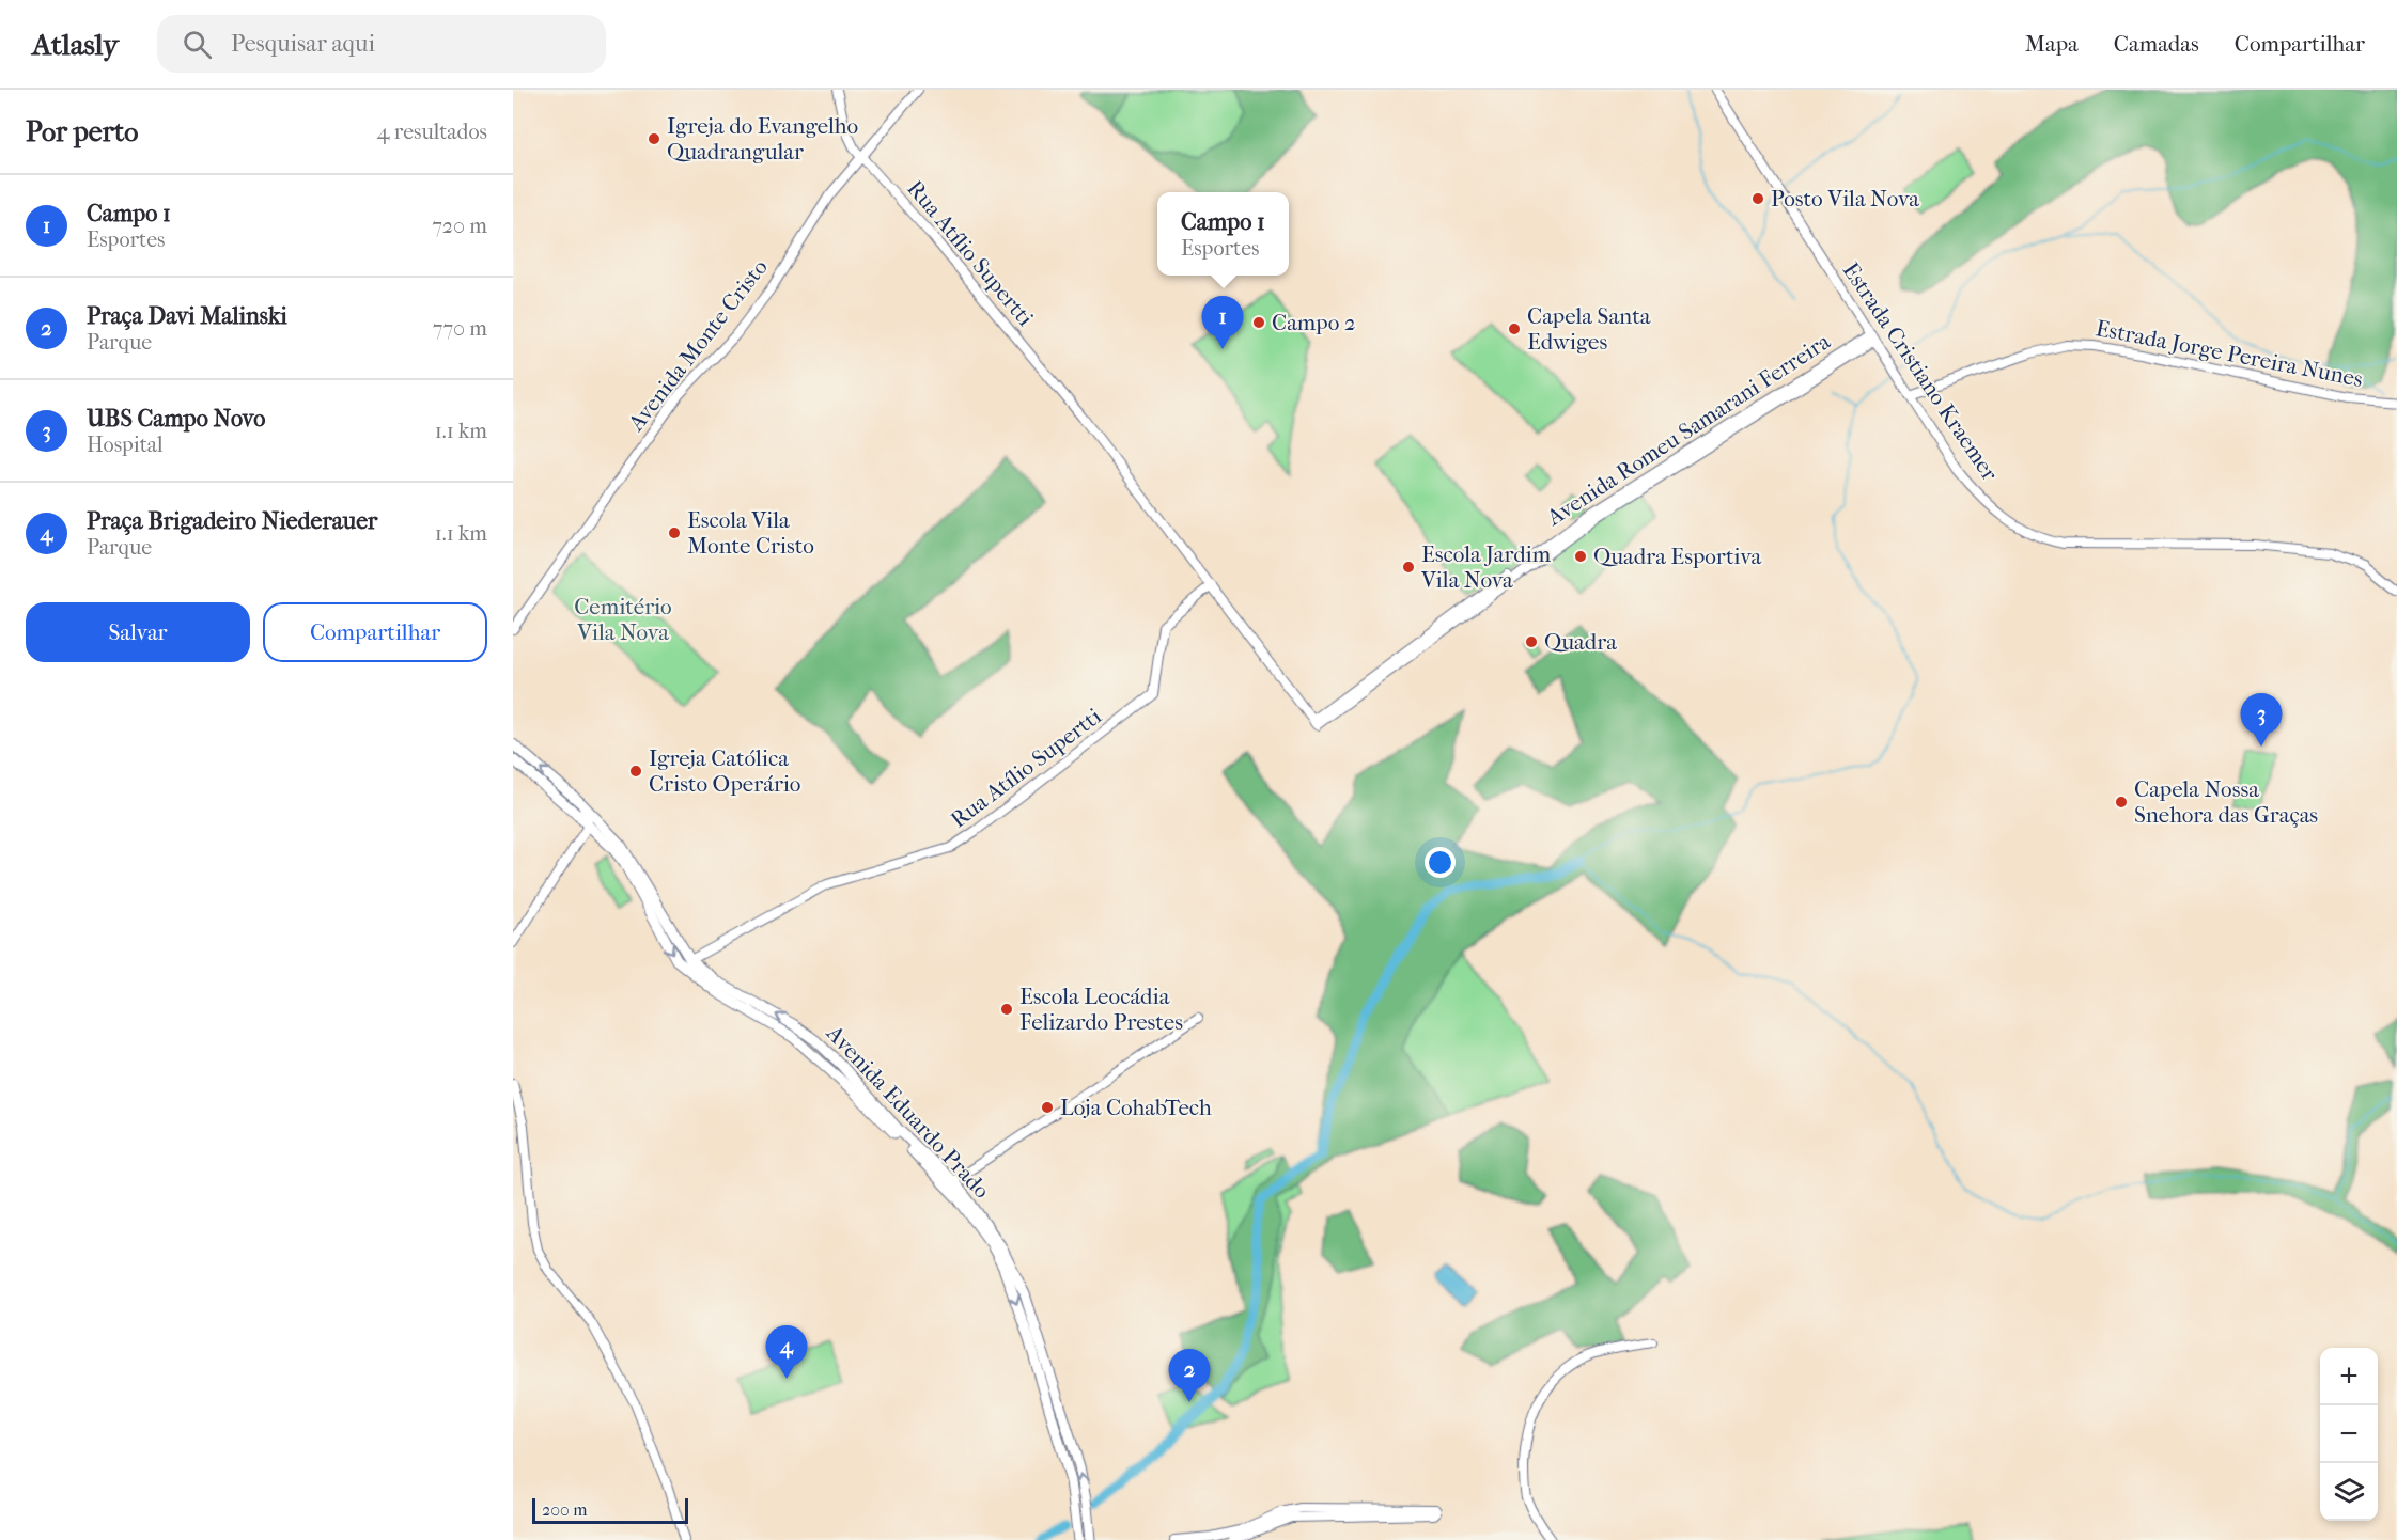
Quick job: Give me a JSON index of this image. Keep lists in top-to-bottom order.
{
  "streets": {
    "main road": ["Avenida Eduardo Prado"],
    "street": [
      "Rua Atílio Supertti",
      "Avenida Monte Cristo",
      "Estrada Jorge Pereira Nunes",
      "Estrada Cristiano Kraemer",
      "Avenida Romeu Samarani Ferreira"
    ]
  },
  "crossings": [
    ["Rua Atílio Supertti", "Avenida Monte Cristo"],
    ["Rua Atílio Supertti", "Avenida Romeu Samarani Ferreira"],
    ["Rua Atílio Supertti", "Avenida Eduardo Prado"],
    ["Estrada Jorge Pereira Nunes", "Estrada Cristiano Kraemer"],
    ["Estrada Cristiano Kraemer", "Avenida Romeu Samarani Ferreira"]
  ],
  "parks": ["Cemitério Vila Nova"],
  "places": [
    "Igreja do Evangelho Quadrangular",
    "Posto Vila Nova",
    "Campo 2",
    "Capela Santa Edwiges",
    "Escola Vila Monte Cristo",
    "Quadra Esportiva",
    "Escola Jardim Vila Nova",
    "Quadra",
    "Igreja Católica Cristo Operário",
    "Capela Nossa Snehora das Graças",
    "Escola Leocádia Felizardo Prestes",
    "Loja CohabTech"
  ],
  "scale_bar": "200 m",
  "page": {
    "header": "Atlasly",
    "search": "Pesquisar aqui",
    "nav": ["Mapa", "Camadas", "Compartilhar"],
    "heading": ["Por perto", "4 resultados"],
    "list": [
      {
        "mark": "1",
        "name": "Campo 1",
        "note": "Esportes",
        "value": "720 m"
      },
      {
        "mark": "2",
        "name": "Praça Davi Malinski",
        "note": "Parque",
        "value": "770 m"
      },
      {
        "mark": "3",
        "name": "UBS Campo Novo",
        "note": "Hospital",
        "value": "1.1 km"
      },
      {
        "mark": "4",
        "name": "Praça Brigadeiro Niederauer",
        "note": "Parque",
        "value": "1.1 km"
      }
    ],
    "popup": ["Campo 1", "Esportes"],
    "pins": [
      "1",
      "3",
      "4",
      "2"
    ],
    "buttons": ["Salvar", "Compartilhar"],
    "map_buttons": ["+", "−"],
    "scale": "200 m"
  }
}
